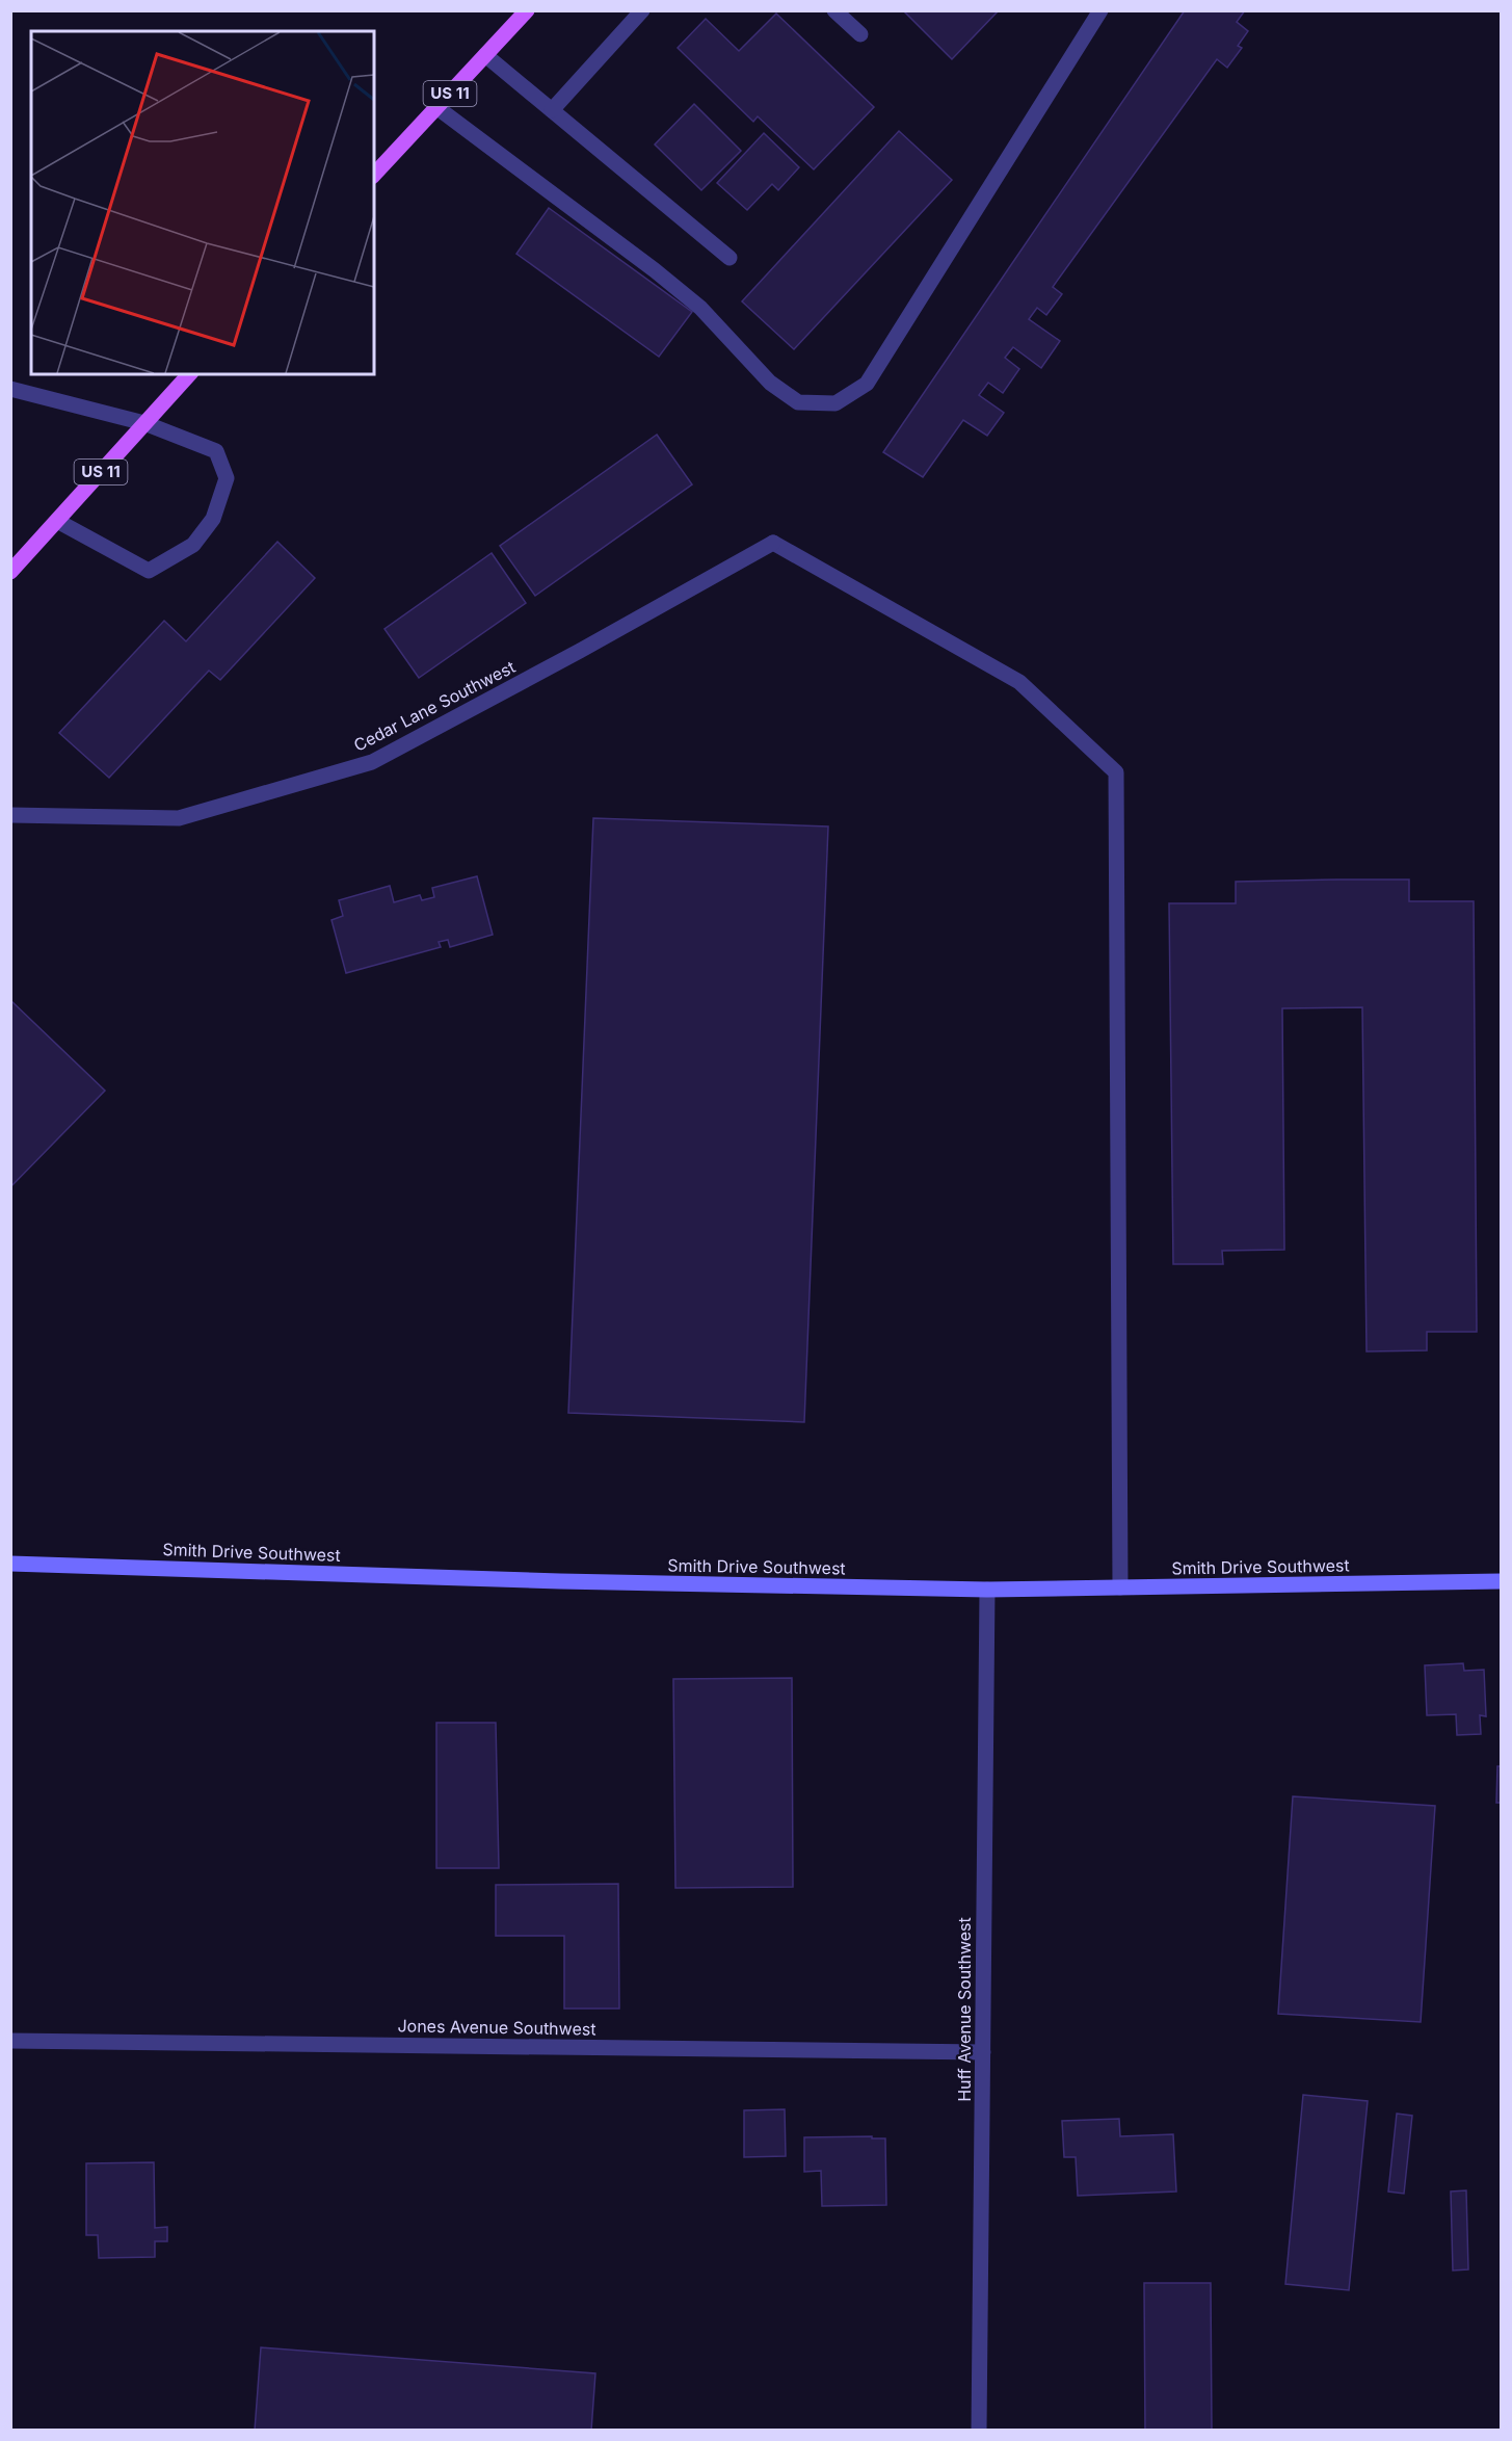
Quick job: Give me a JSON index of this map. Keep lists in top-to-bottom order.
{
  "streets": {
    "main road": ["US 11"],
    "street": [
      "Cedar Lane Southwest",
      "Smith Drive Southwest",
      "Huff Avenue Southwest",
      "Jones Avenue Southwest"
    ]
  },
  "crossings": [
    ["Cedar Lane Southwest", "Smith Drive Southwest"],
    ["Smith Drive Southwest", "Huff Avenue Southwest"],
    ["Huff Avenue Southwest", "Jones Avenue Southwest"]
  ]
}
